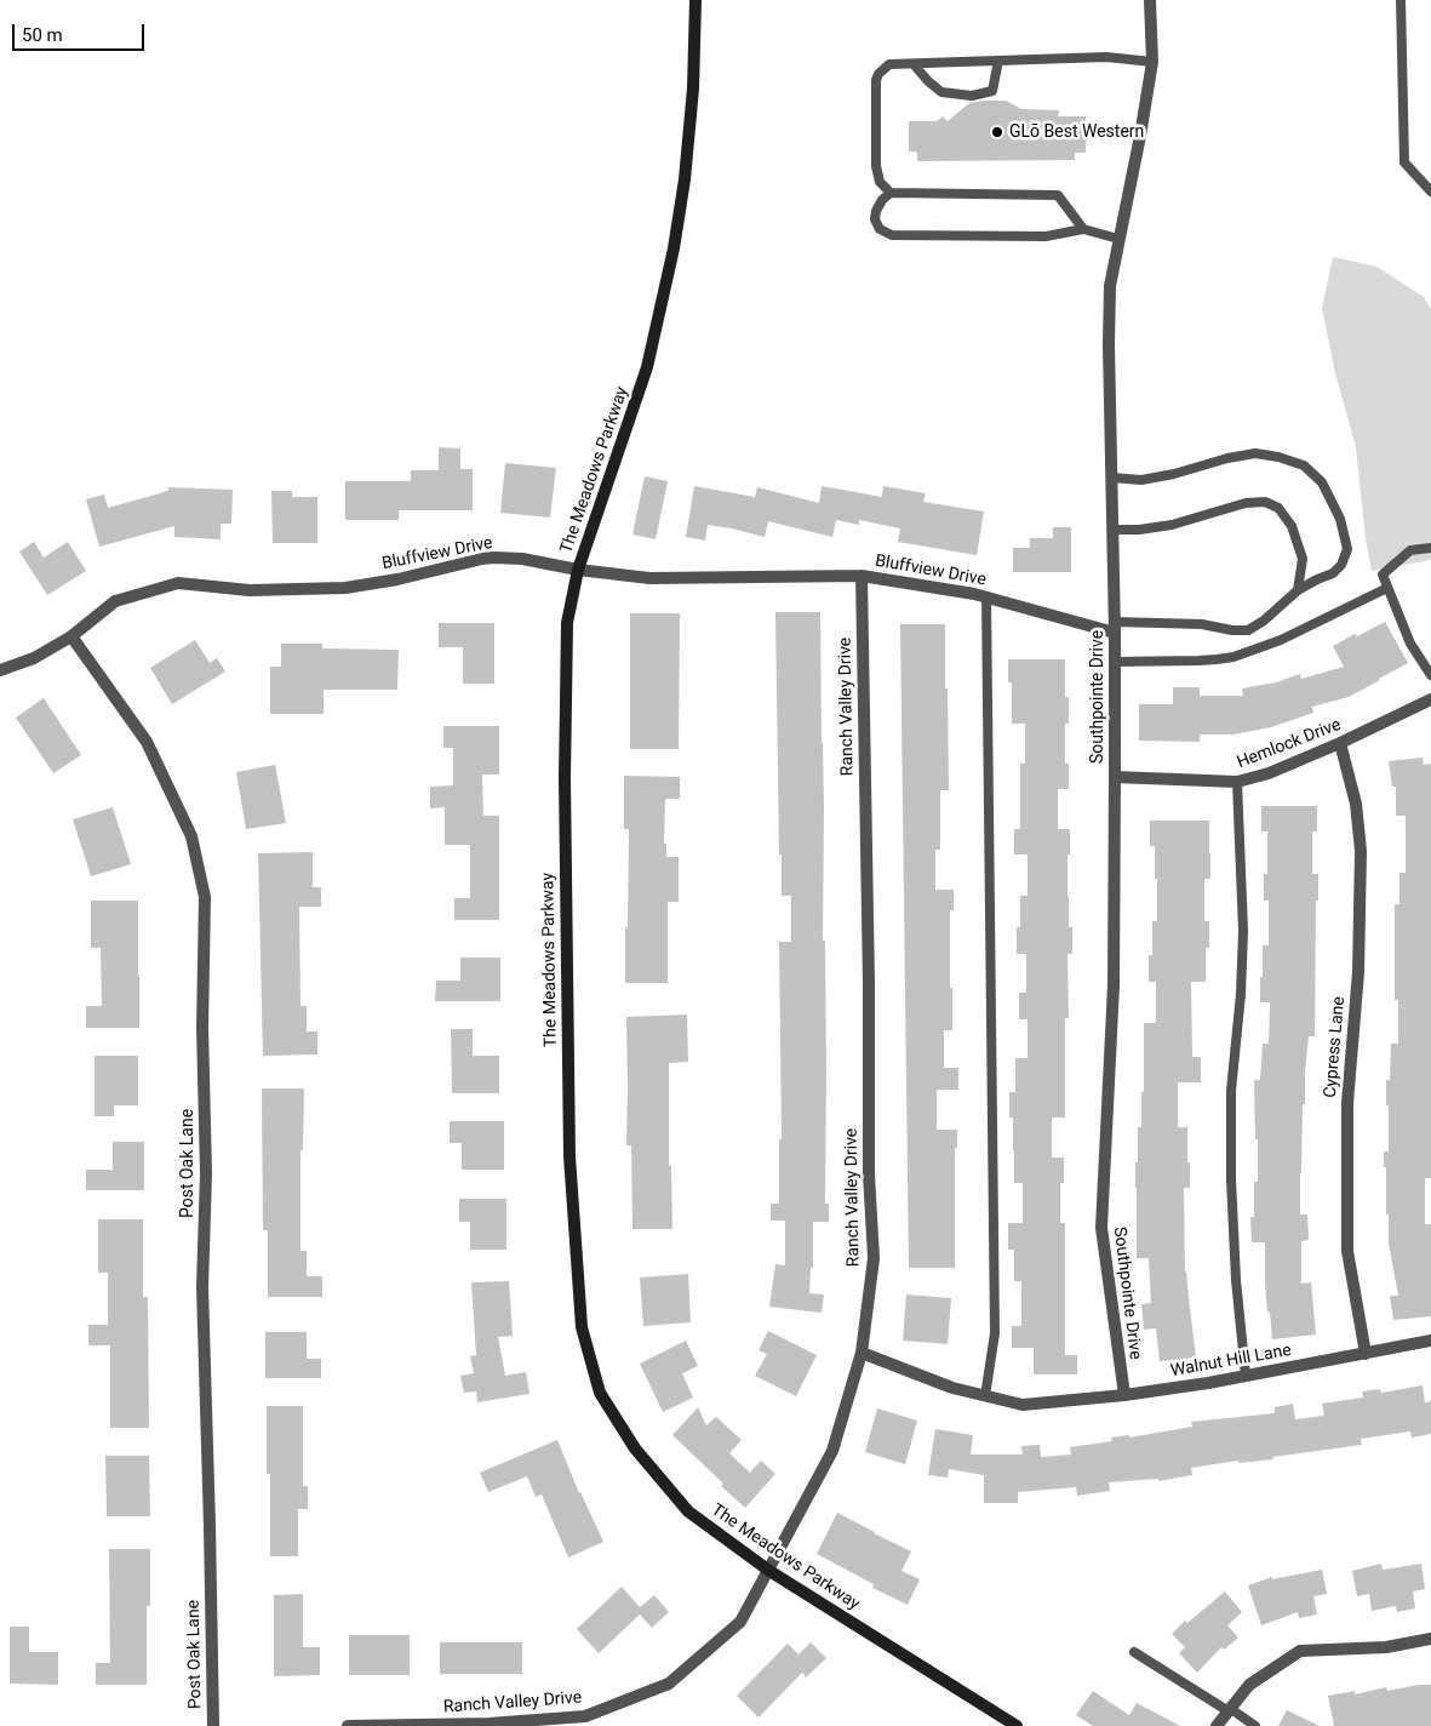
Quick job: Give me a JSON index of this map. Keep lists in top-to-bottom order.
{
  "streets": {
    "street": [
      "The Meadows Parkway",
      "Bluffview Drive",
      "Southpointe Drive",
      "Ranch Valley Drive",
      "Hemlock Drive",
      "Cypress Lane",
      "Post Oak Lane",
      "Walnut Hill Lane"
    ]
  },
  "crossings": [
    ["The Meadows Parkway", "Bluffview Drive"],
    ["The Meadows Parkway", "Ranch Valley Drive"],
    ["Bluffview Drive", "Southpointe Drive"],
    ["Bluffview Drive", "Ranch Valley Drive"],
    ["Bluffview Drive", "Post Oak Lane"],
    ["Southpointe Drive", "Hemlock Drive"],
    ["Southpointe Drive", "Walnut Hill Lane"],
    ["Ranch Valley Drive", "Walnut Hill Lane"],
    ["Hemlock Drive", "Cypress Lane"],
    ["Cypress Lane", "Walnut Hill Lane"]
  ],
  "places": ["GLō Best Western"],
  "scale_bar": "50 m"
}
